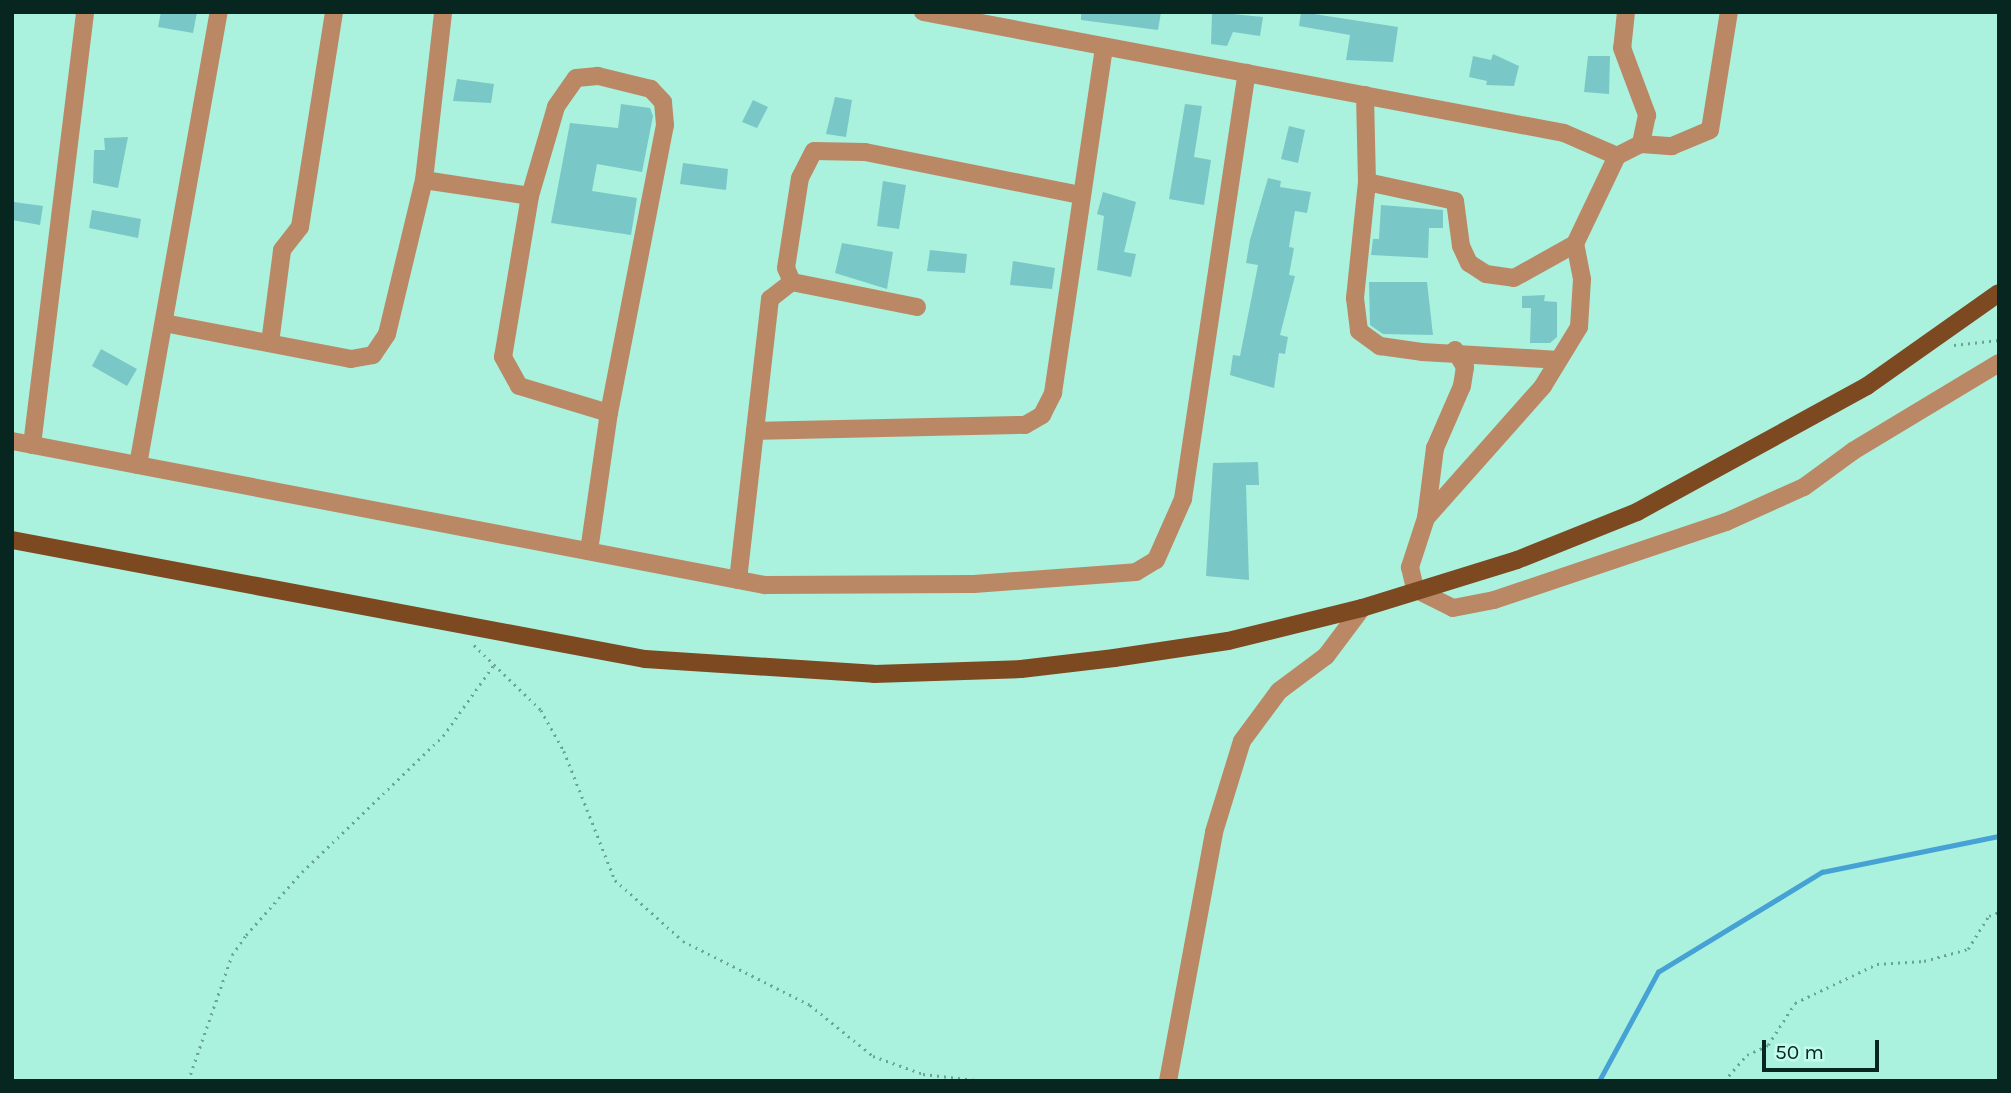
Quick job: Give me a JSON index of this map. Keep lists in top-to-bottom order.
{
  "scale_bar": "50 m"
}
